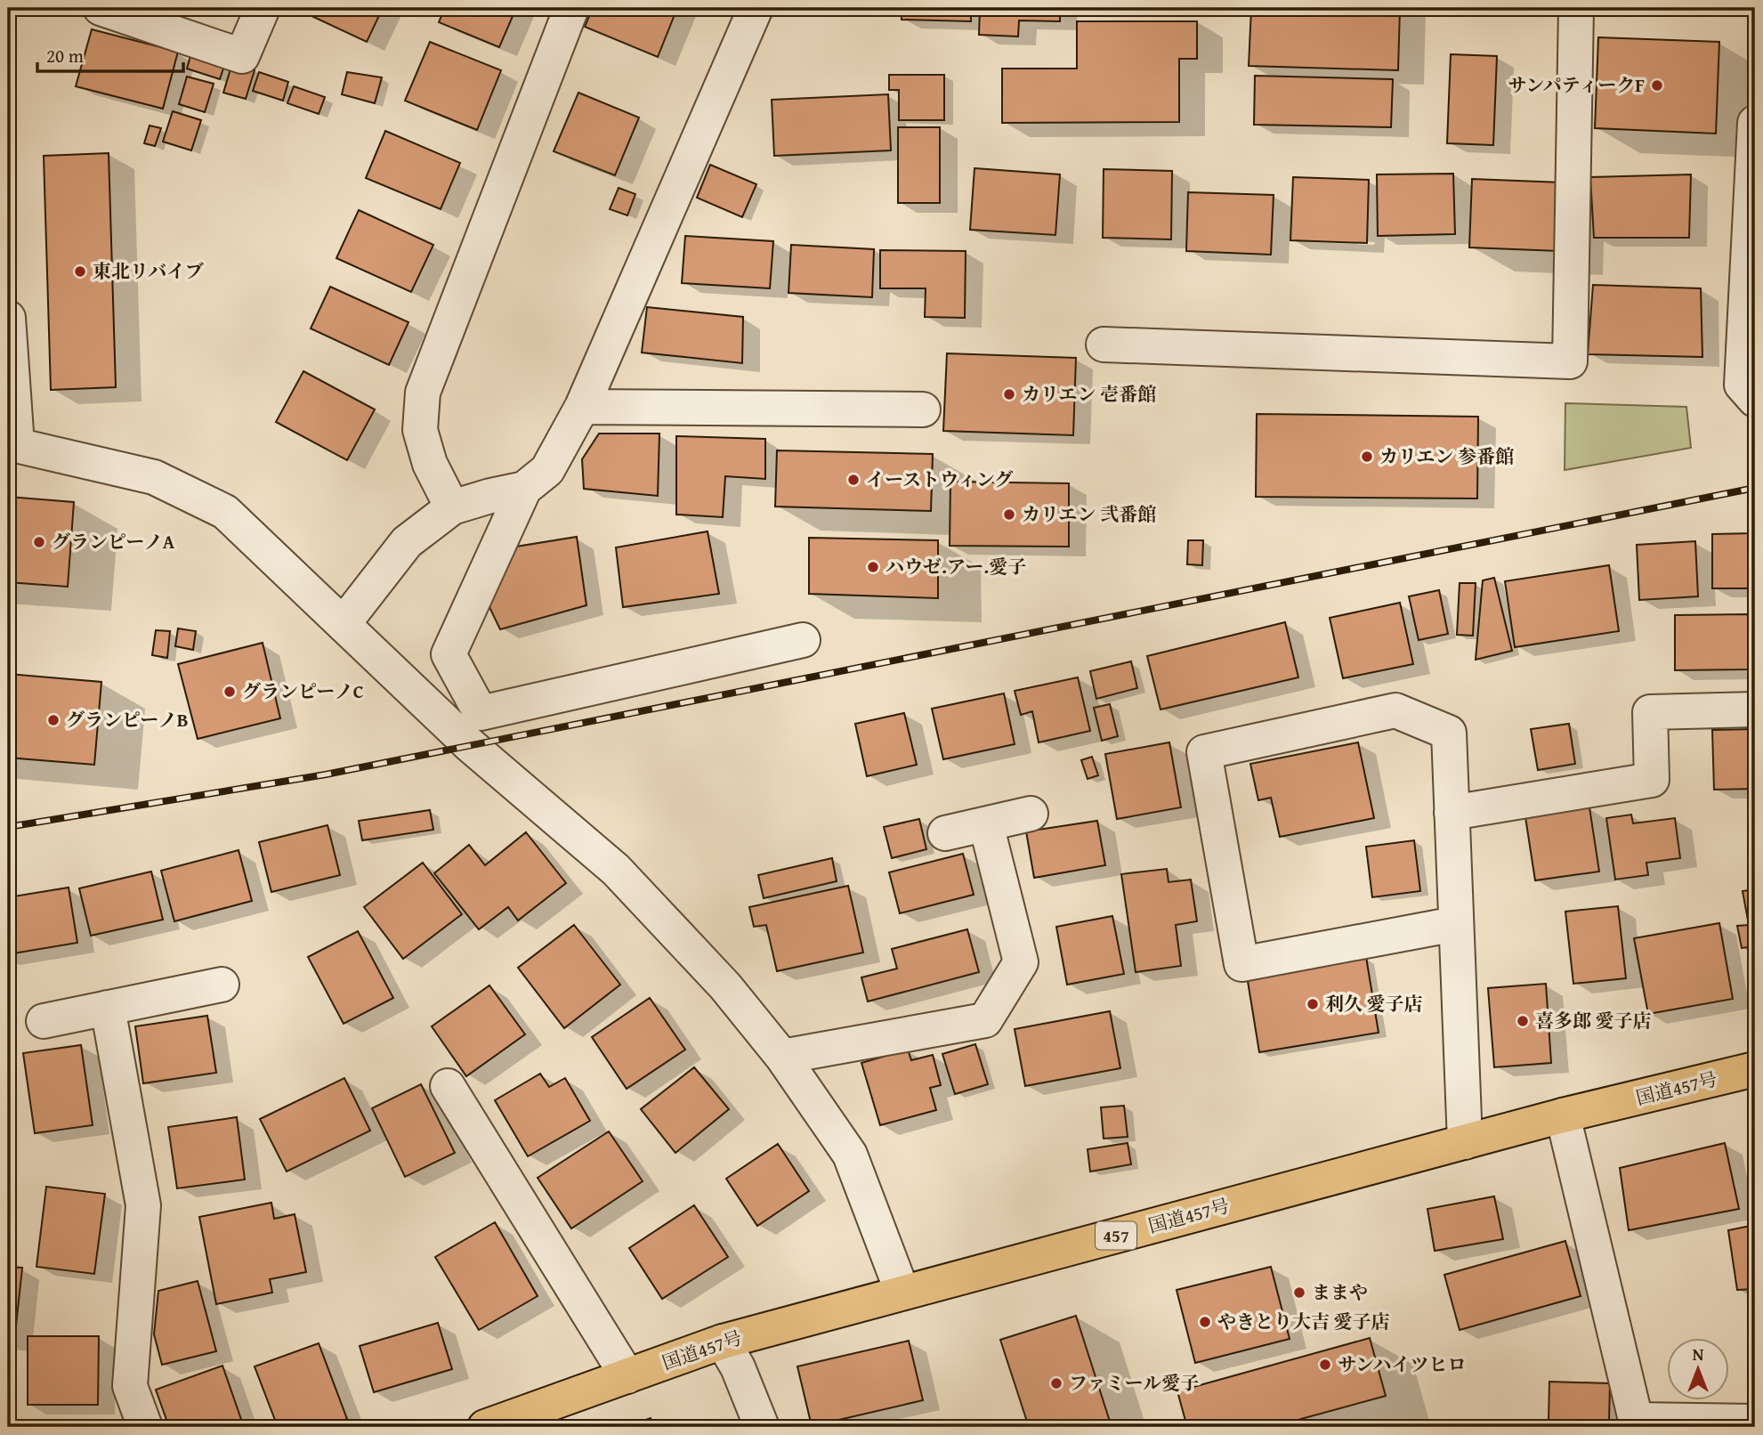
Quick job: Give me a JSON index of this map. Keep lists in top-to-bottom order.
{
  "streets": {
    "highway": ["国道457号", "457"]
  },
  "places": [
    "サンパティークF",
    "東北リバイブ",
    "カリエン 壱番館",
    "カリエン 参番館",
    "イーストウィング",
    "カリエン 弐番館",
    "グランピーノA",
    "ハウゼ.アー.愛子",
    "グランピーノC",
    "グランピーノB",
    "利久 愛子店",
    "喜多郎 愛子店",
    "ままや",
    "やきとり大吉 愛子店",
    "サンハイツヒロ",
    "ファミール愛子"
  ],
  "scale_bar": "20 m",
  "north": "top"
}
